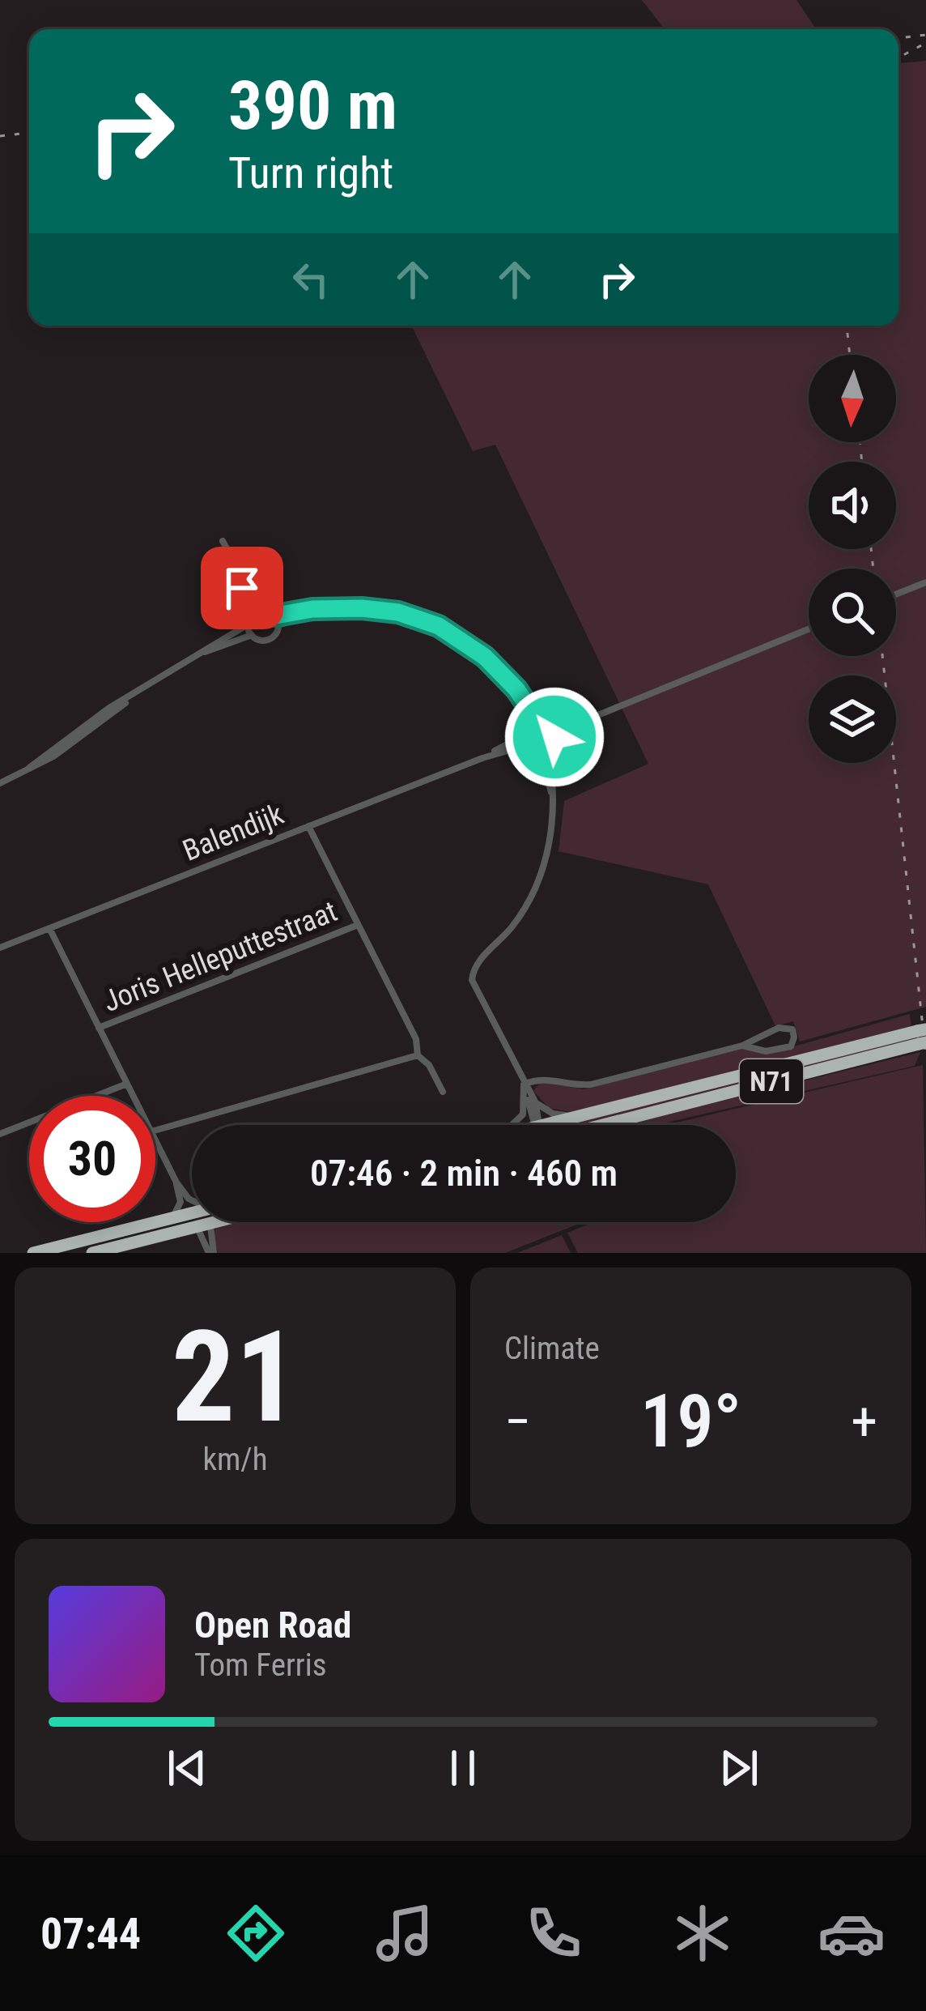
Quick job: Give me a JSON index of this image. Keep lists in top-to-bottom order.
{
  "streets": {
    "highway": ["N71"],
    "street": ["Balendijk", "Joris Helleputtestraat"]
  },
  "north": "bottom",
  "page": {
    "turn": ["390 m", "Turn right"],
    "limit": "30",
    "trip": "07:46 · 2 min · 460 m",
    "tile": [
      ["21", "km/h"],
      "Climate"
    ],
    "heat": ["−", "19°", "+"],
    "song": ["Open Road", "Tom Ferris"],
    "tabs": "07:44"
  }
}
